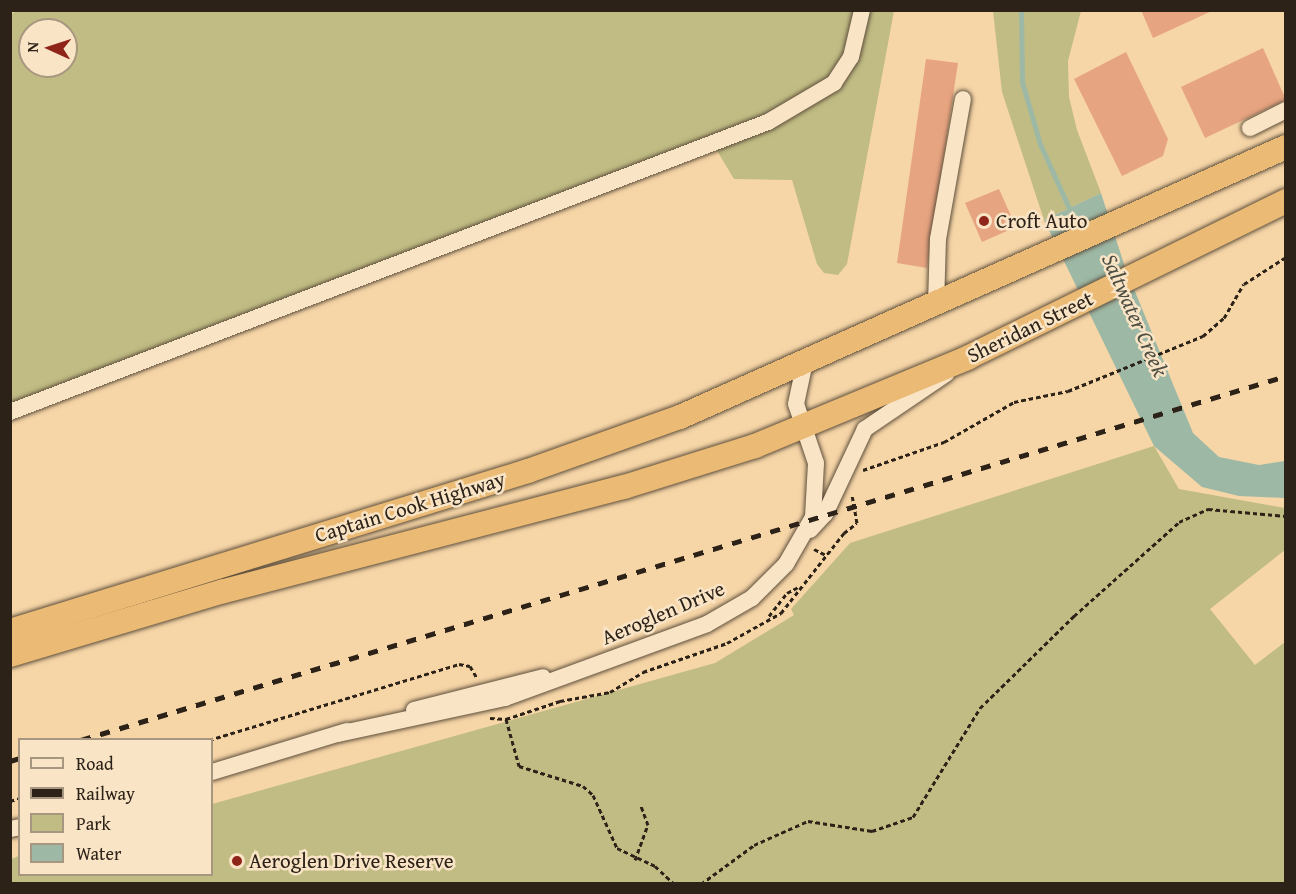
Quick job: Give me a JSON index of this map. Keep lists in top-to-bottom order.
{
  "streets": {
    "highway": ["Sheridan Street", "Captain Cook Highway"],
    "street": ["Aeroglen Drive"]
  },
  "crossings": [
    ["Sheridan Street", "Captain Cook Highway"],
    ["Sheridan Street", "Aeroglen Drive"],
    ["Captain Cook Highway", "Aeroglen Drive"]
  ],
  "water": ["Saltwater Creek"],
  "places": ["Croft Auto", "Aeroglen Drive Reserve"],
  "legend": [
    "Road",
    "Railway",
    "Park",
    "Water"
  ],
  "north": "left"
}
